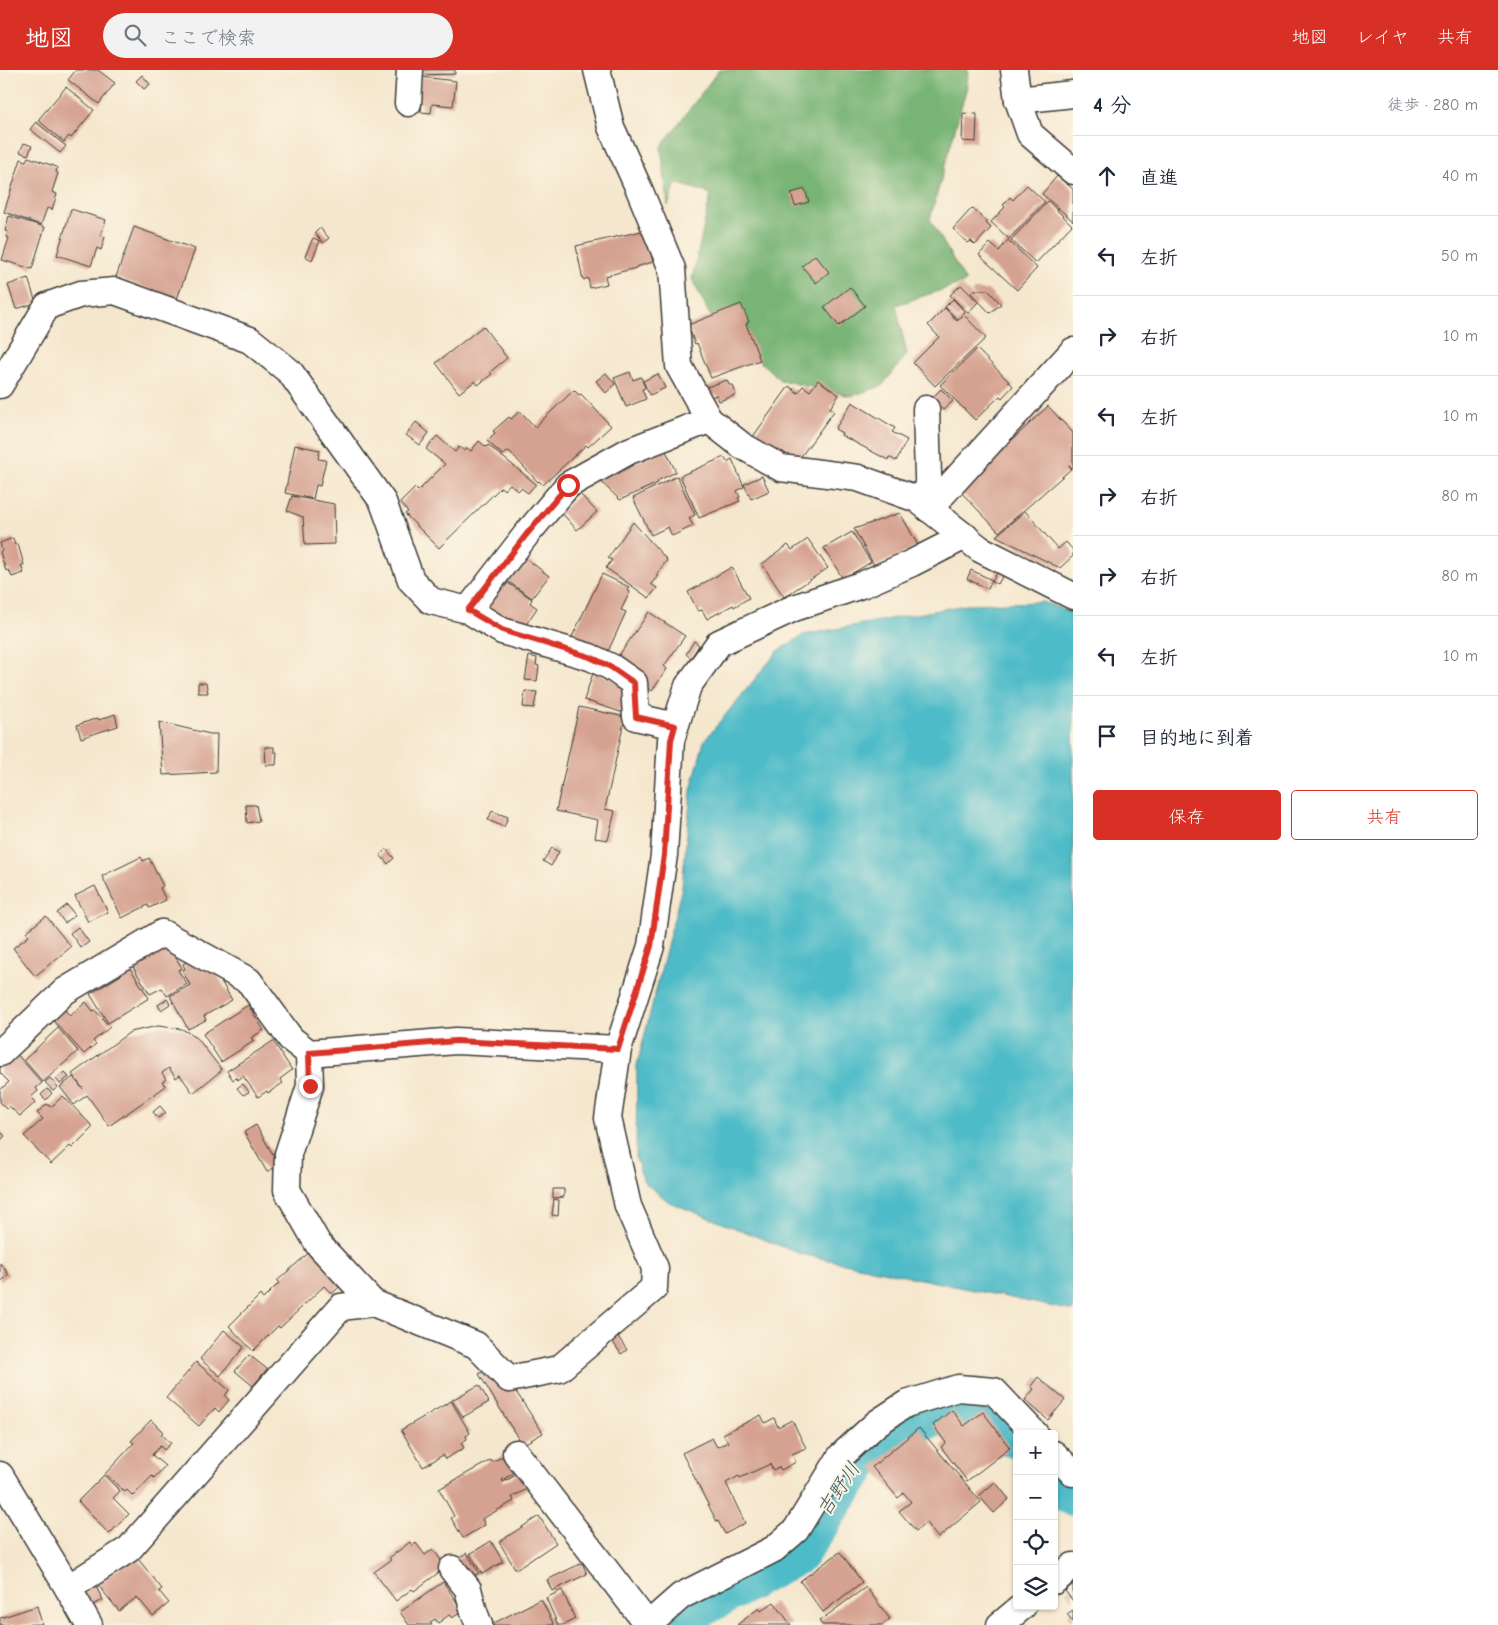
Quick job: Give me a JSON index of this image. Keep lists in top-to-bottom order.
{
  "water": ["吉野川"],
  "page": {
    "header": "地図",
    "search": "ここで検索",
    "nav": ["地図", "レイヤ", "共有"],
    "heading": ["4 分", "徒歩 · 280 m"],
    "list": [
      ["直進", "40 m"],
      ["左折", "50 m"],
      ["右折", "10 m"],
      ["左折", "10 m"],
      ["右折", "80 m"],
      ["右折", "80 m"],
      ["左折", "10 m"],
      "目的地に到着"
    ],
    "buttons": ["保存", "共有"],
    "map_buttons": ["+", "−"]
  }
}
